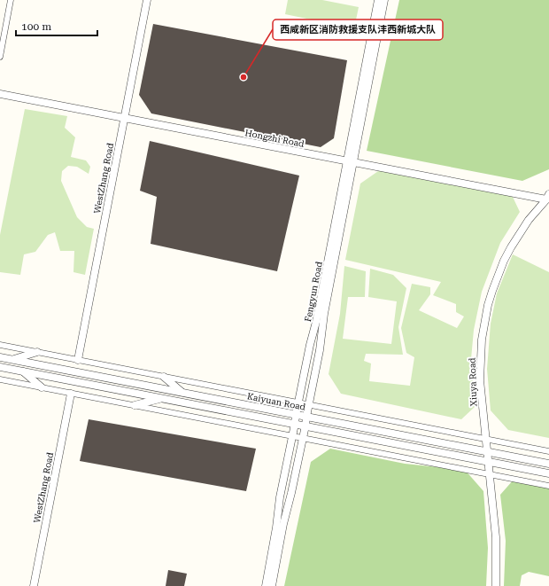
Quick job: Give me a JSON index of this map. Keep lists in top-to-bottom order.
{
  "streets": {
    "street": [
      "Hongzhi Road",
      "WestZhang Road",
      "Fengyun Road",
      "Xiuya Road",
      "Kaiyuan Road"
    ]
  },
  "crossings": [
    ["Hongzhi Road", "WestZhang Road"],
    ["Hongzhi Road", "Fengyun Road"],
    ["Hongzhi Road", "Xiuya Road"],
    ["WestZhang Road", "Kaiyuan Road"],
    ["Fengyun Road", "Kaiyuan Road"],
    ["Xiuya Road", "Kaiyuan Road"]
  ],
  "places": ["西咸新区消防救援支队沣西新城大队"],
  "scale_bar": "100 m"
}
